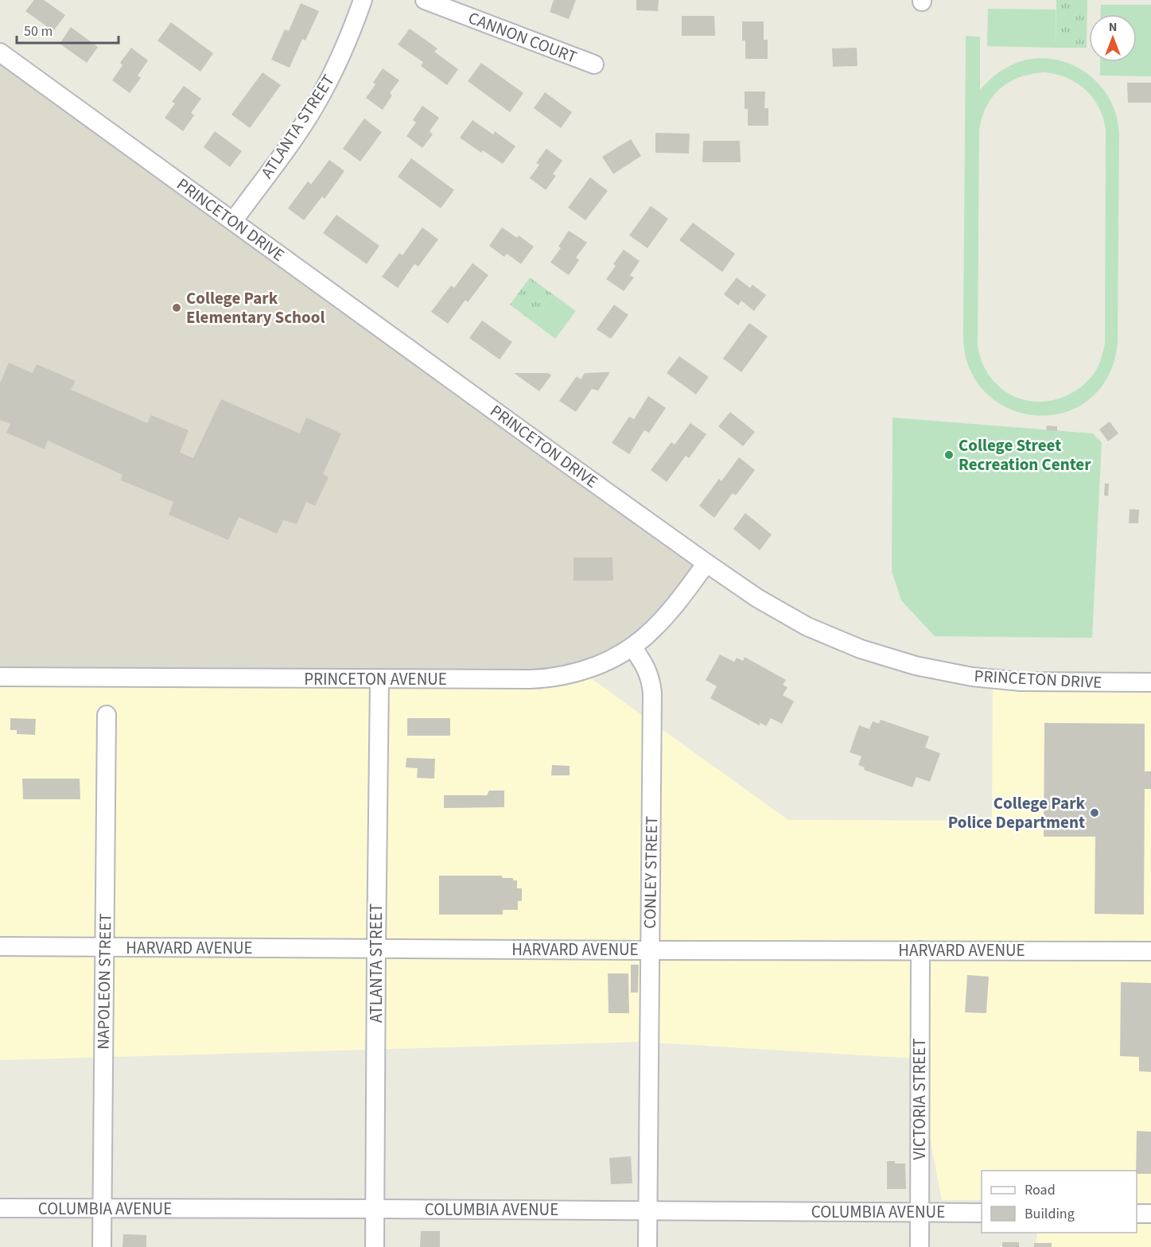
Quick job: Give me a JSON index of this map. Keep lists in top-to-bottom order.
{
  "streets": {
    "street": [
      "CANNON COURT",
      "ATLANTA STREET",
      "PRINCETON DRIVE",
      "PRINCETON AVENUE",
      "CONLEY STREET",
      "HARVARD AVENUE",
      "NAPOLEON STREET",
      "VICTORIA STREET",
      "COLUMBIA AVENUE"
    ]
  },
  "crossings": [
    ["ATLANTA STREET", "PRINCETON DRIVE"],
    ["ATLANTA STREET", "PRINCETON AVENUE"],
    ["ATLANTA STREET", "HARVARD AVENUE"],
    ["ATLANTA STREET", "COLUMBIA AVENUE"],
    ["PRINCETON DRIVE", "PRINCETON AVENUE"],
    ["PRINCETON AVENUE", "CONLEY STREET"],
    ["CONLEY STREET", "HARVARD AVENUE"],
    ["CONLEY STREET", "COLUMBIA AVENUE"],
    ["HARVARD AVENUE", "NAPOLEON STREET"],
    ["HARVARD AVENUE", "VICTORIA STREET"],
    ["NAPOLEON STREET", "COLUMBIA AVENUE"],
    ["VICTORIA STREET", "COLUMBIA AVENUE"]
  ],
  "places": ["College Park Elementary School", "College Street Recreation Center", "College Park Police Department"],
  "legend": ["Road", "Building"],
  "scale_bar": "50 m",
  "north": "top"
}
